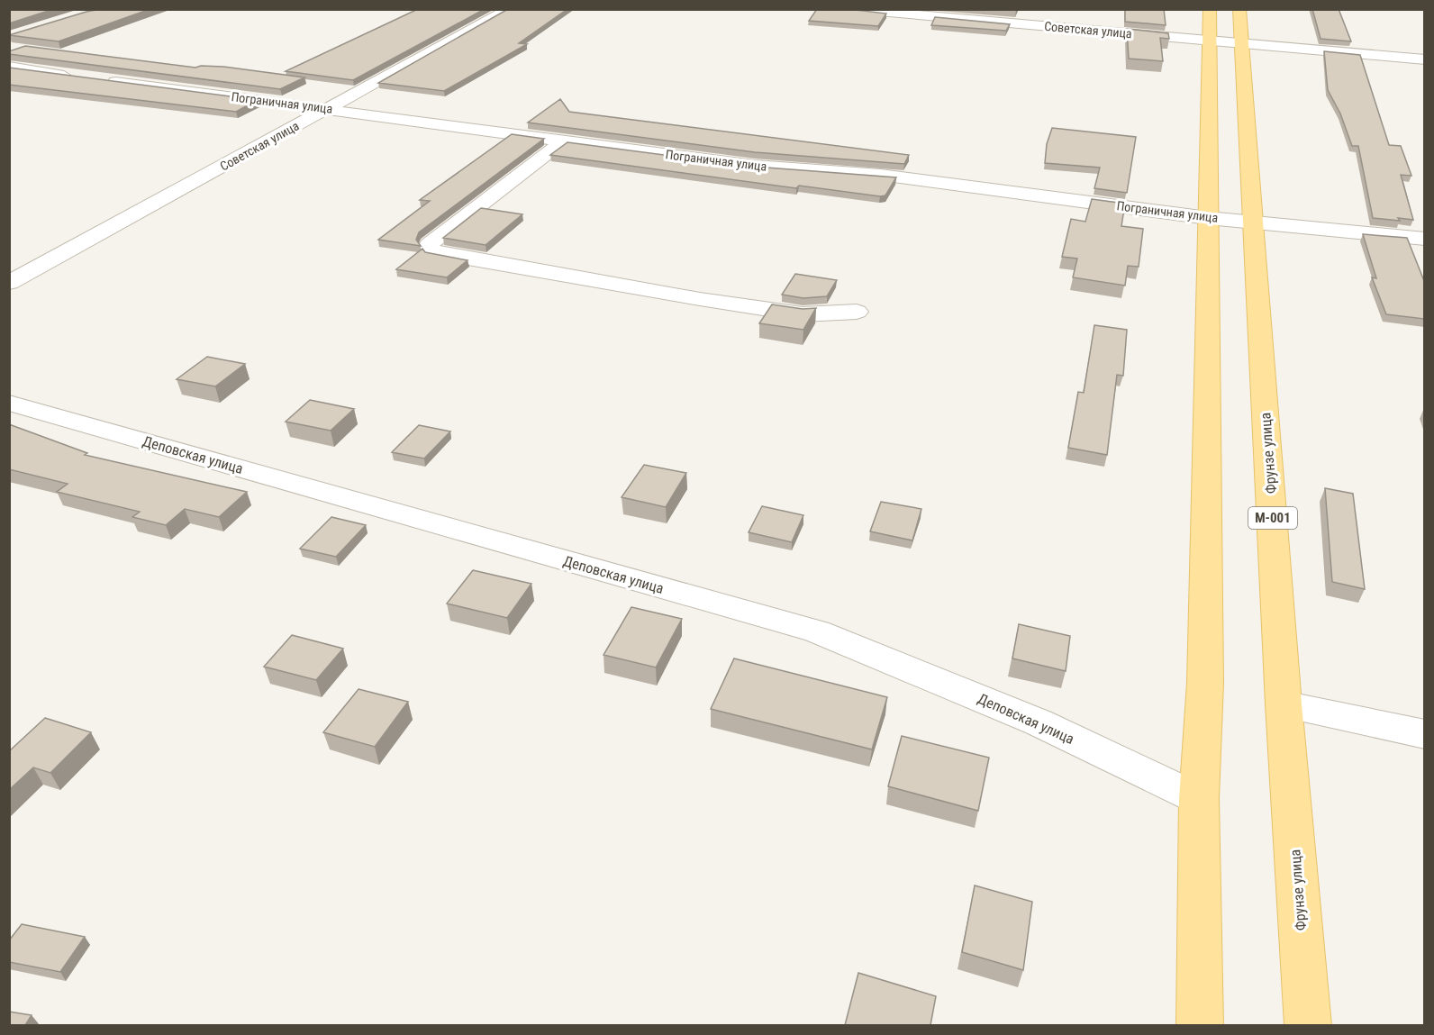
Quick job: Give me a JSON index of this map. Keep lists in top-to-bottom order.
{
  "streets": {
    "main road": ["Фрунзе улица", "M-001"],
    "street": ["Советская улица", "Пограничная улица", "Деповская улица"]
  },
  "crossings": [
    ["Советская улица", "Пограничная улица"],
    ["Советская улица", "Фрунзе улица"],
    ["Пограничная улица", "Фрунзе улица"]
  ]
}
